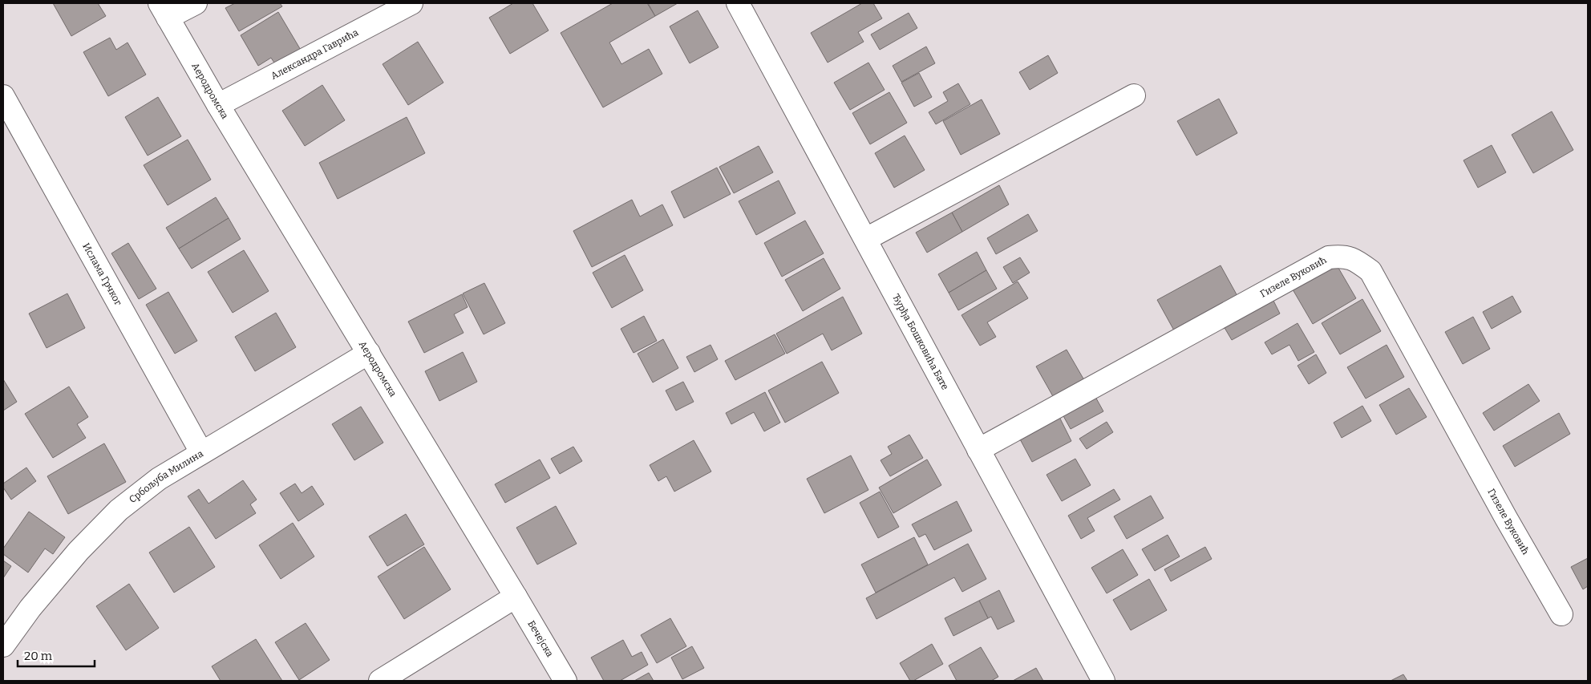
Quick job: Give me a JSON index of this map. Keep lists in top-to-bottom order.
{
  "streets": {
    "street": [
      "Александра Гаврића",
      "Аеродромска",
      "Ислама Грчког",
      "Гизеле Вуковић",
      "Ђурђа Бошковића Бате",
      "Србољуба Милина",
      "Бечејска"
    ]
  },
  "crossings": [
    ["Александра Гаврића", "Аеродромска"],
    ["Аеродромска", "Србољуба Милина"],
    ["Аеродромска", "Бечејска"],
    ["Ислама Грчког", "Србољуба Милина"],
    ["Гизеле Вуковић", "Ђурђа Бошковића Бате"]
  ],
  "scale_bar": "20 m"
}
